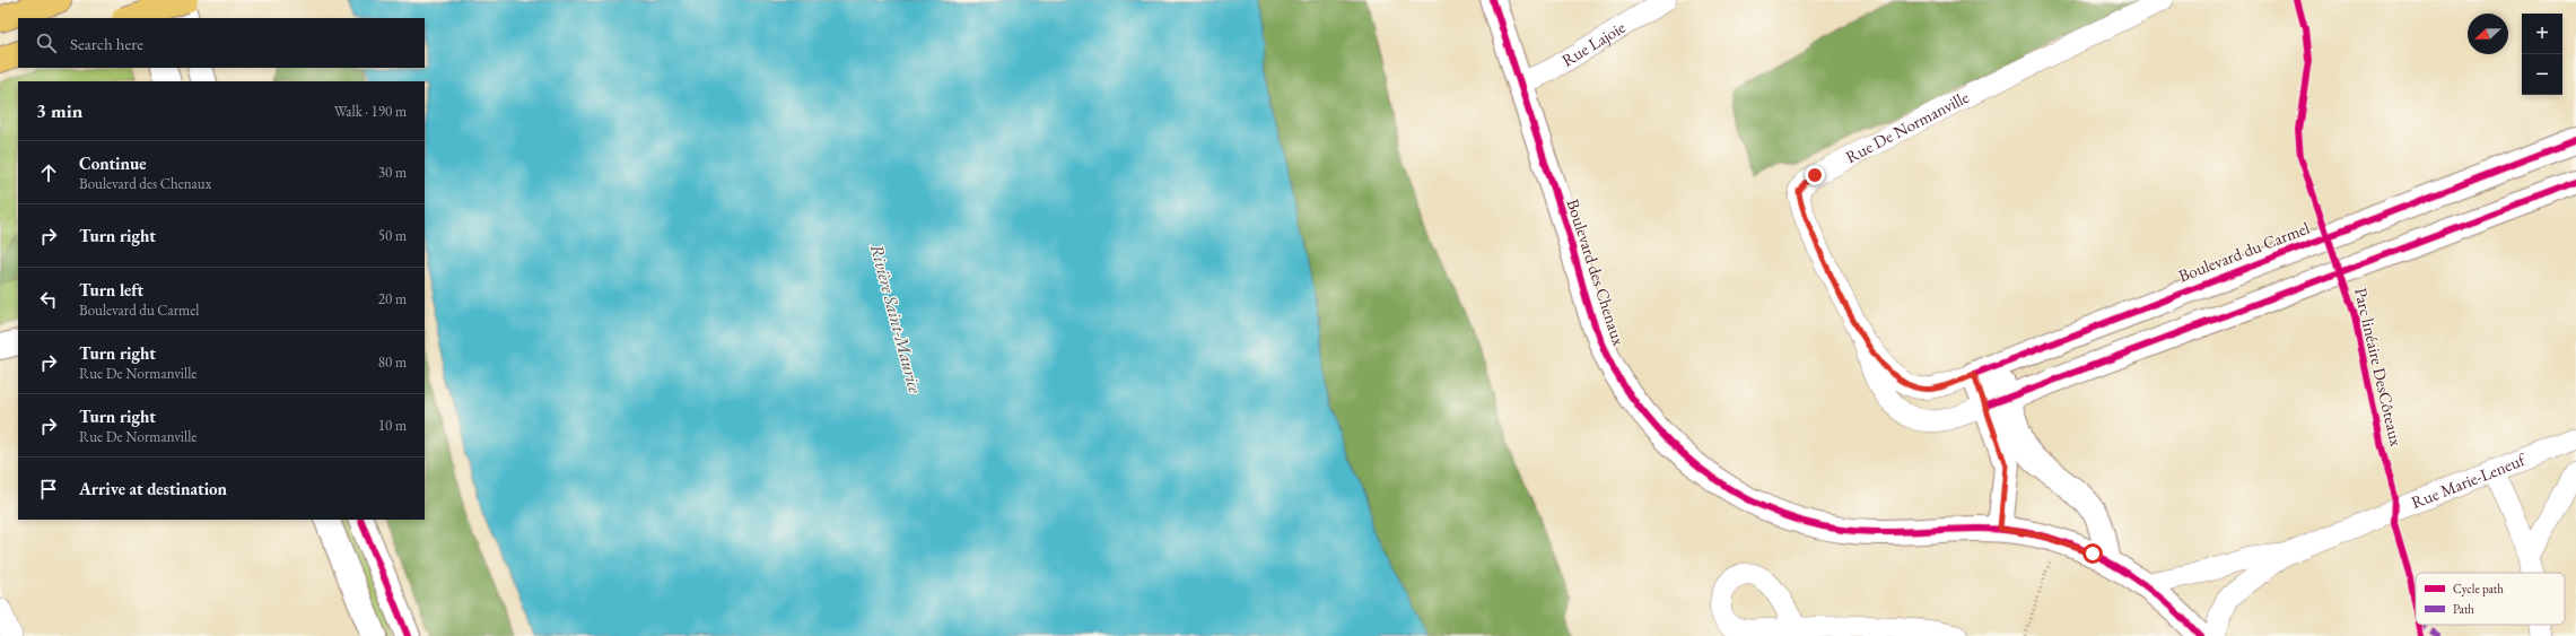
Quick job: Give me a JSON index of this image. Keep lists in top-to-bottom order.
{
  "streets": {
    "street": [
      "Rue Lajoie",
      "Rue De Normanville",
      "Boulevard du Carmel",
      "Boulevard des Chenaux",
      "Rue Marie-Leneuf"
    ],
    "cycle path": ["Parc linéaire DesCôteaux"]
  },
  "crossings": [
    ["Rue Lajoie", "Boulevard des Chenaux"],
    ["Rue De Normanville", "Boulevard du Carmel"],
    ["Boulevard des Chenaux", "Rue Marie-Leneuf"]
  ],
  "water": ["Rivière Saint-Maurice"],
  "legend": ["Cycle path", "Path"],
  "north": "left",
  "page": {
    "map_buttons": ["+", "−"],
    "search": "Search here",
    "heading": ["3 min", "Walk · 190 m"],
    "list": [
      ["Continue", "Boulevard des Chenaux", "30 m"],
      ["Turn right", "50 m"],
      ["Turn left", "Boulevard du Carmel", "20 m"],
      ["Turn right", "Rue De Normanville", "80 m"],
      ["Turn right", "Rue De Normanville", "10 m"],
      "Arrive at destination"
    ]
  }
}
